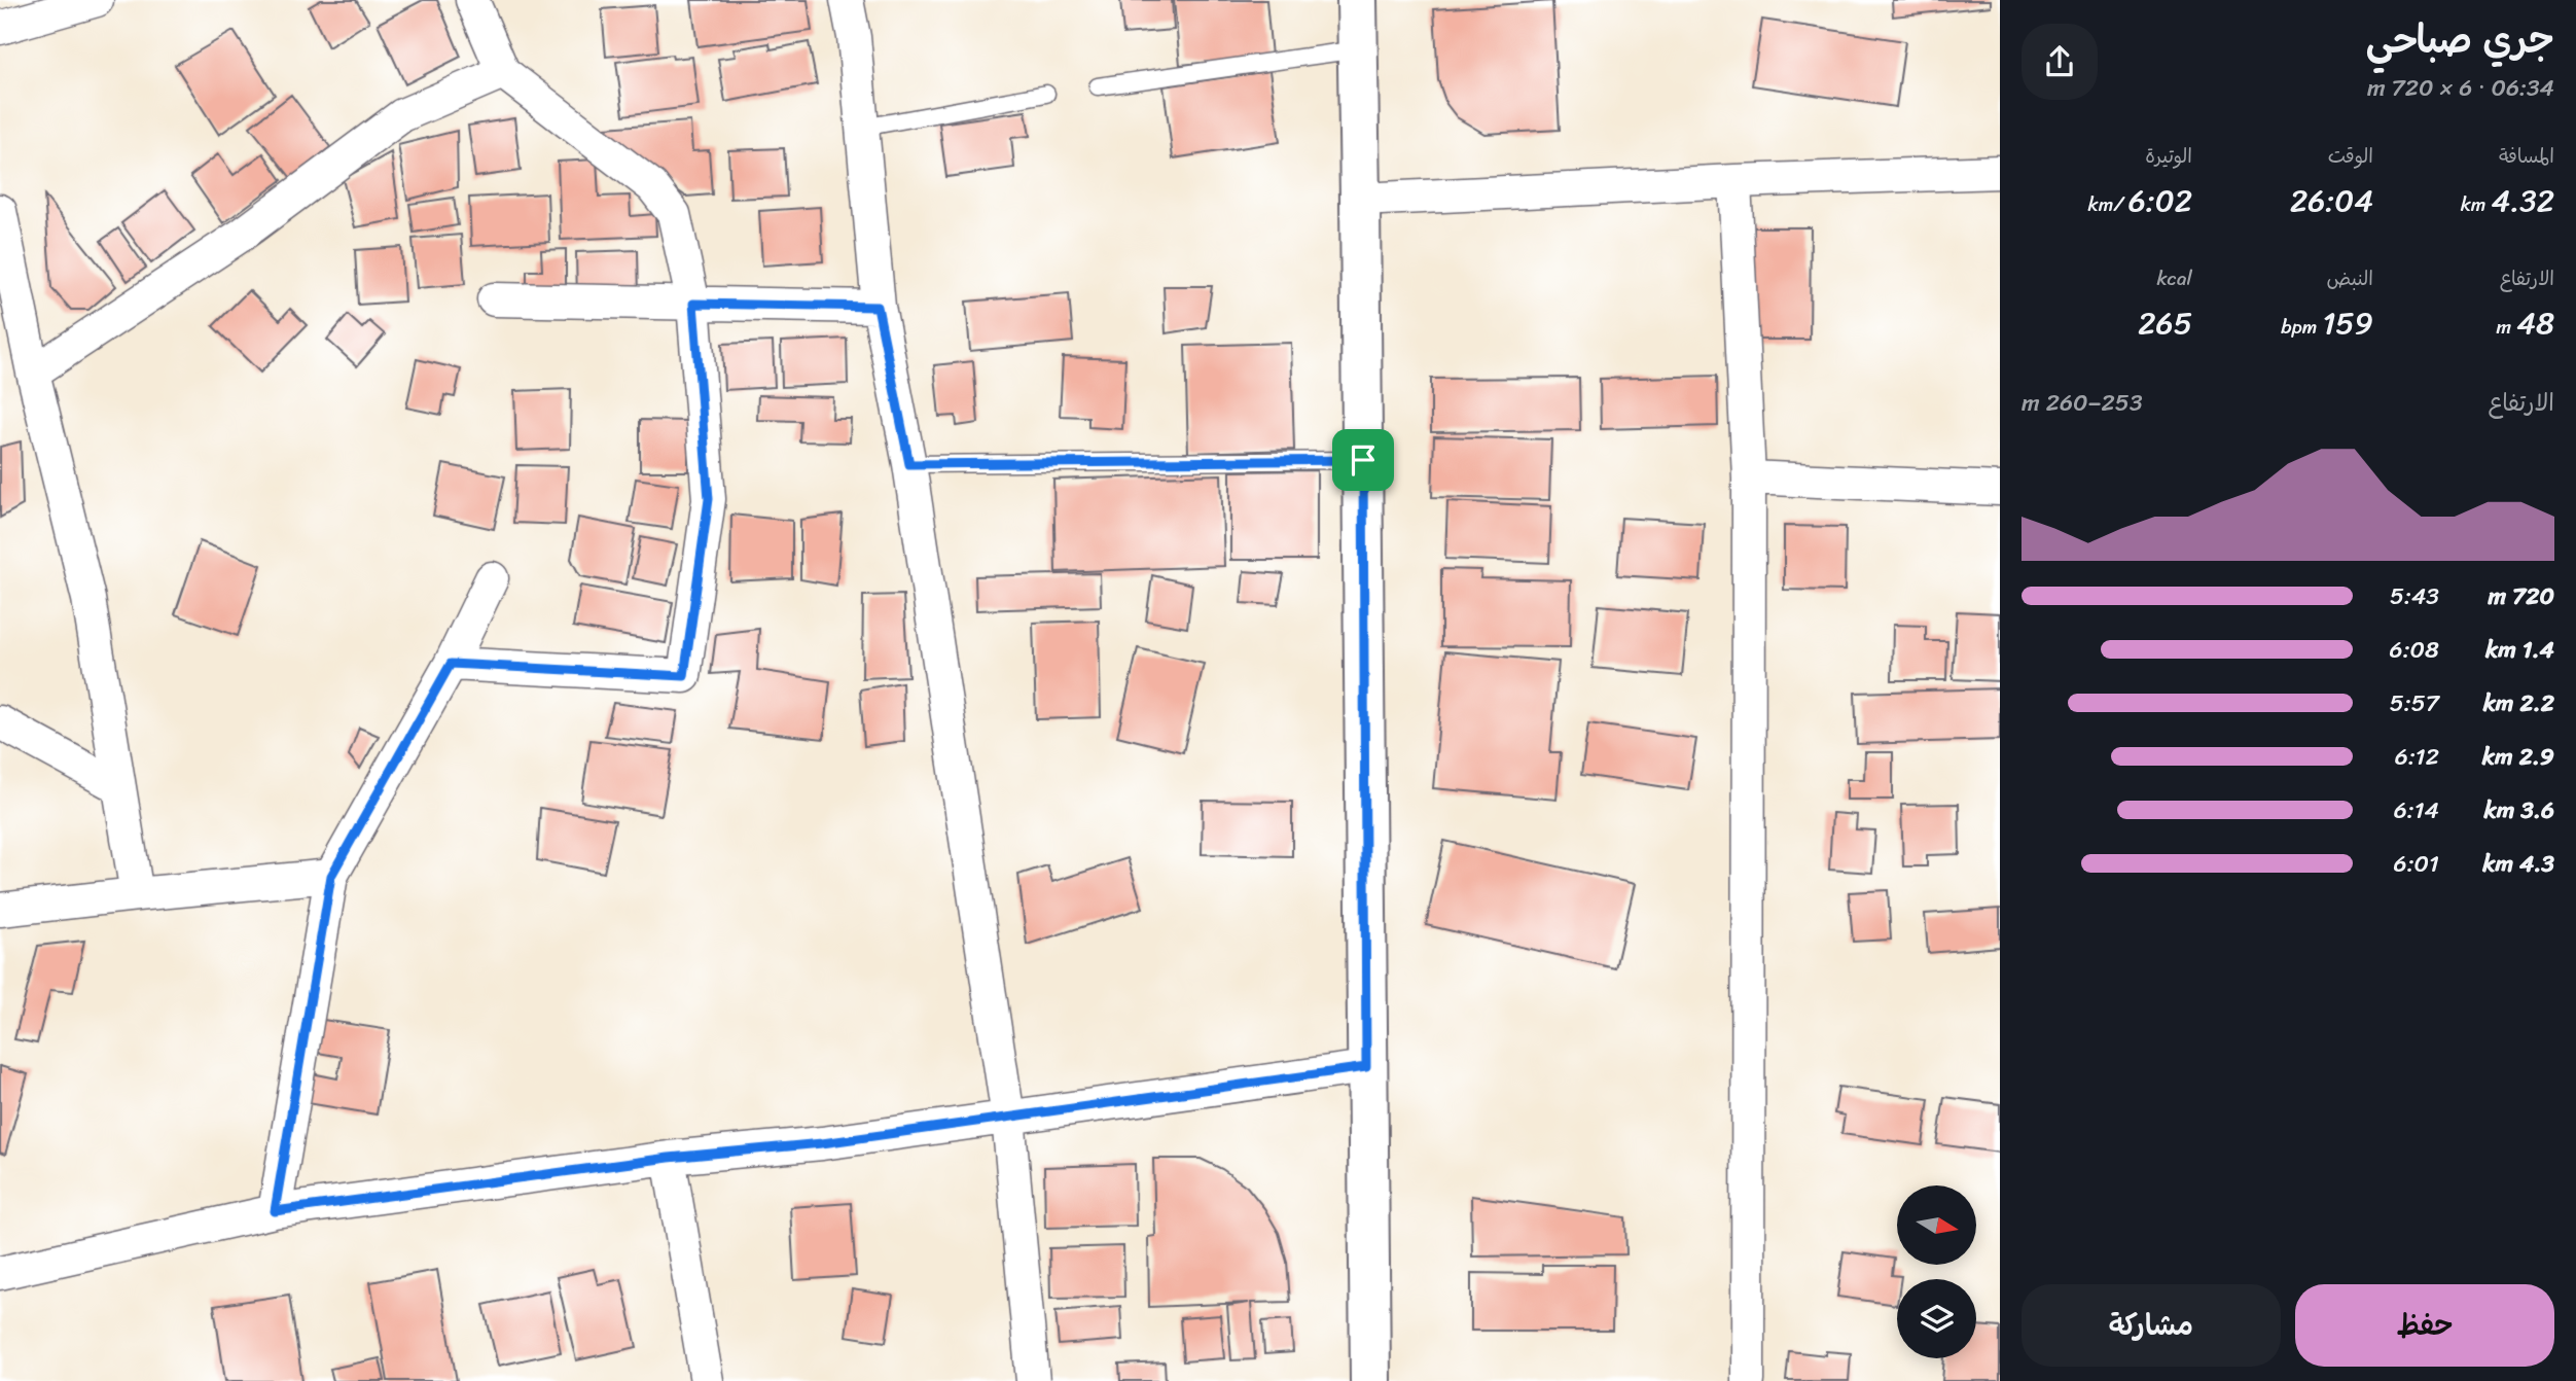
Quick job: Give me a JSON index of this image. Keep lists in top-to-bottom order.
{
  "north": "right",
  "page": {
    "heading": ["جري صباحي", "06:34 · 6 × 720 m"],
    "stats": [
      ["المسافة", "4.32 km"],
      ["الوقت", "26:04"],
      ["الوتيرة", "6:02 /km"],
      ["الارتفاع", "48 m"],
      ["النبض", "159 bpm"],
      ["kcal", "265"]
    ],
    "chart": ["الارتفاع", "253–260 m"],
    "list": [
      {
        "name": "720 m",
        "note": "5:43"
      },
      {
        "name": "1.4 km",
        "note": "6:08"
      },
      {
        "name": "2.2 km",
        "note": "5:57"
      },
      {
        "name": "2.9 km",
        "note": "6:12"
      },
      {
        "name": "3.6 km",
        "note": "6:14"
      },
      {
        "name": "4.3 km",
        "note": "6:01"
      }
    ],
    "buttons": ["حفظ", "مشاركة"]
  }
}
